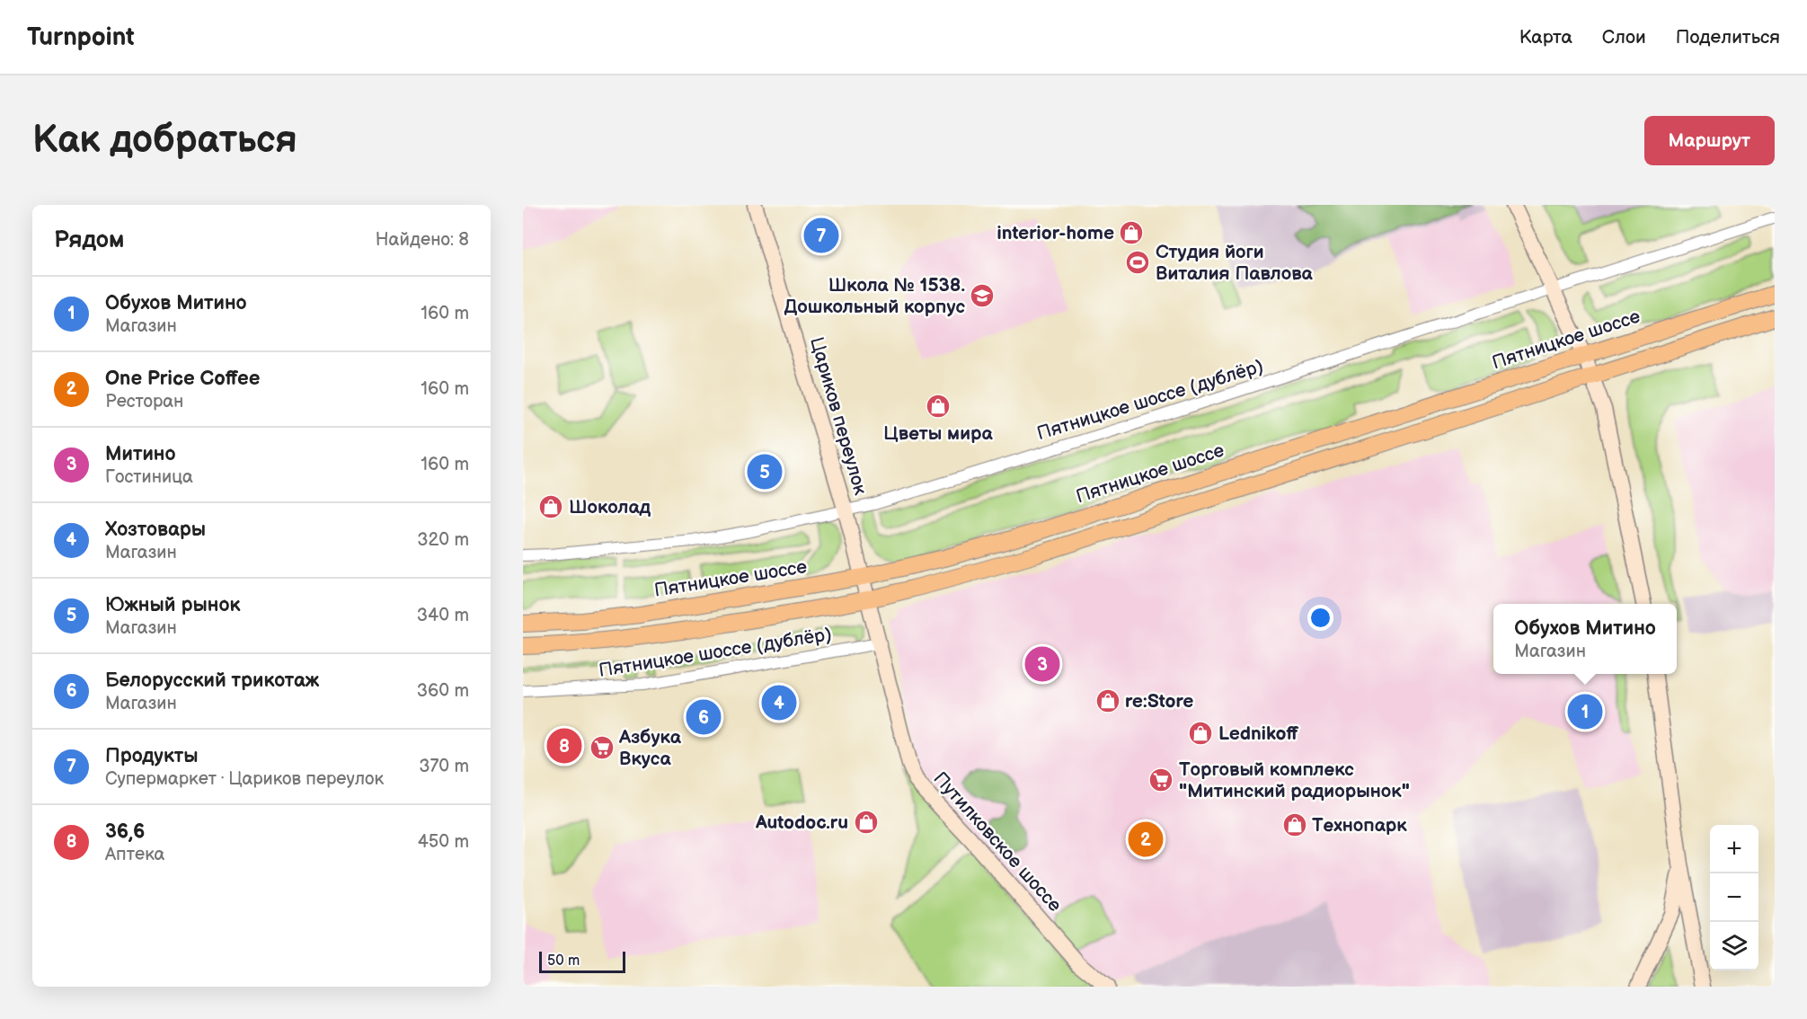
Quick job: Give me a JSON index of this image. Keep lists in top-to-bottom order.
{
  "streets": {
    "main road": ["Пятницкое шоссе"],
    "street": ["Пятницкое шоссе (дублёр)", "Цариков переулок", "Путилковское шоссе"]
  },
  "crossings": [
    ["Пятницкое шоссе", "Цариков переулок"],
    ["Пятницкое шоссе", "Путилковское шоссе"],
    ["Пятницкое шоссе (дублёр)", "Цариков переулок"],
    ["Пятницкое шоссе (дублёр)", "Путилковское шоссе"],
    ["Цариков переулок", "Путилковское шоссе"]
  ],
  "places": {
    "shop": [
      "interior-home",
      "Цветы мира",
      "Шоколад",
      "re:Store",
      "Lednikoff",
      "Autodoc.ru",
      "Технопарк"
    ],
    "sports": ["Студия йоги Виталия Павлова"],
    "school or university": ["Школа № 1538. Дошкольный корпус"],
    "supermarket": ["Азбука Вкуса", "Торговый комплекс \"Митинский радиорынок\""]
  },
  "scale_bar": "50 m",
  "page": {
    "header": "Turnpoint",
    "nav": ["Карта", "Слои", "Поделиться"],
    "buttons": "Маршрут",
    "title": "Как добраться",
    "heading": ["Рядом", "Найдено: 8"],
    "pins": [
      "7",
      "5",
      "3",
      "4",
      "1",
      "6",
      "8",
      "2"
    ],
    "list": [
      {
        "mark": "1",
        "name": "Обухов Митино",
        "note": "Магазин",
        "value": "160 m"
      },
      {
        "mark": "2",
        "name": "One Price Coffee",
        "note": "Ресторан",
        "value": "160 m"
      },
      {
        "mark": "3",
        "name": "Митино",
        "note": "Гостиница",
        "value": "160 m"
      },
      {
        "mark": "4",
        "name": "Хозтовары",
        "note": "Магазин",
        "value": "320 m"
      },
      {
        "mark": "5",
        "name": "Южный рынок",
        "note": "Магазин",
        "value": "340 m"
      },
      {
        "mark": "6",
        "name": "Белорусский трикотаж",
        "note": "Магазин",
        "value": "360 m"
      },
      {
        "mark": "7",
        "name": "Продукты",
        "note": "Супермаркет · Цариков переулок",
        "value": "370 m"
      },
      {
        "mark": "8",
        "name": "36,6",
        "note": "Аптека",
        "value": "450 m"
      }
    ],
    "popup": ["Обухов Митино", "Магазин"],
    "map_buttons": ["+", "−"],
    "scale": "50 m"
  }
}
